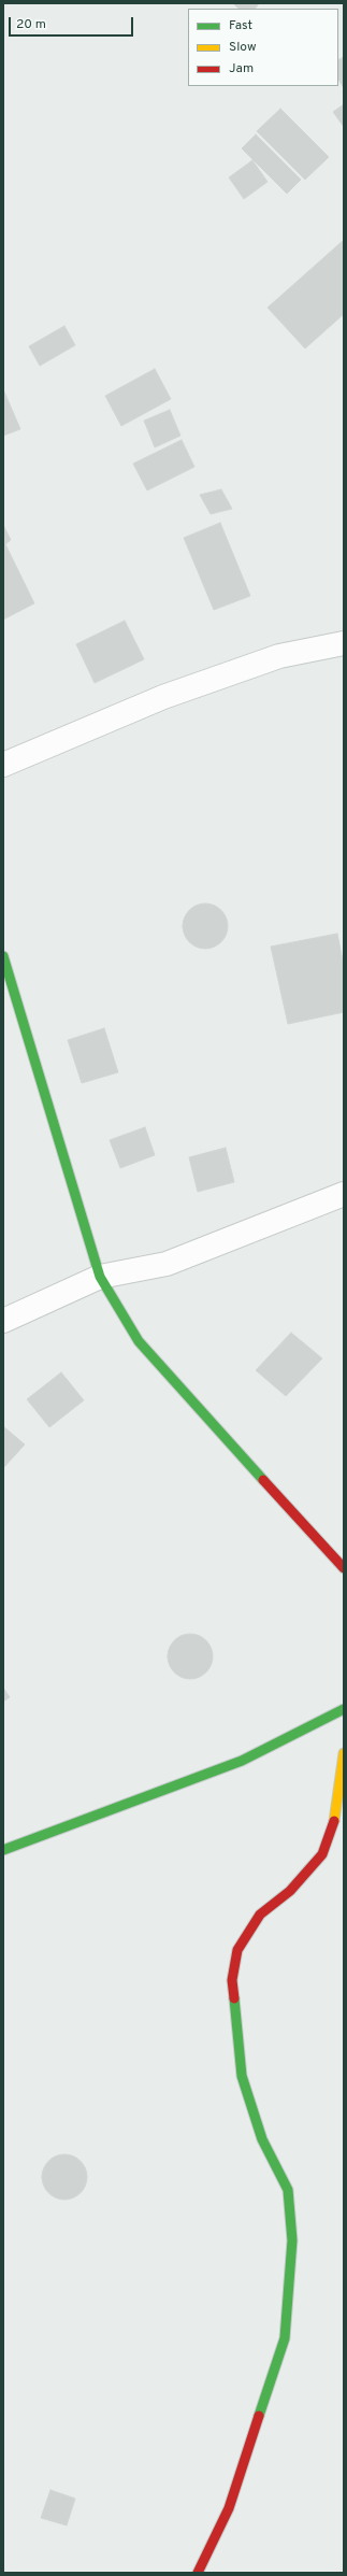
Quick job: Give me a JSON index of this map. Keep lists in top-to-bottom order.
{
  "legend": ["Fast", "Slow", "Jam"],
  "scale_bar": "20 m"
}
